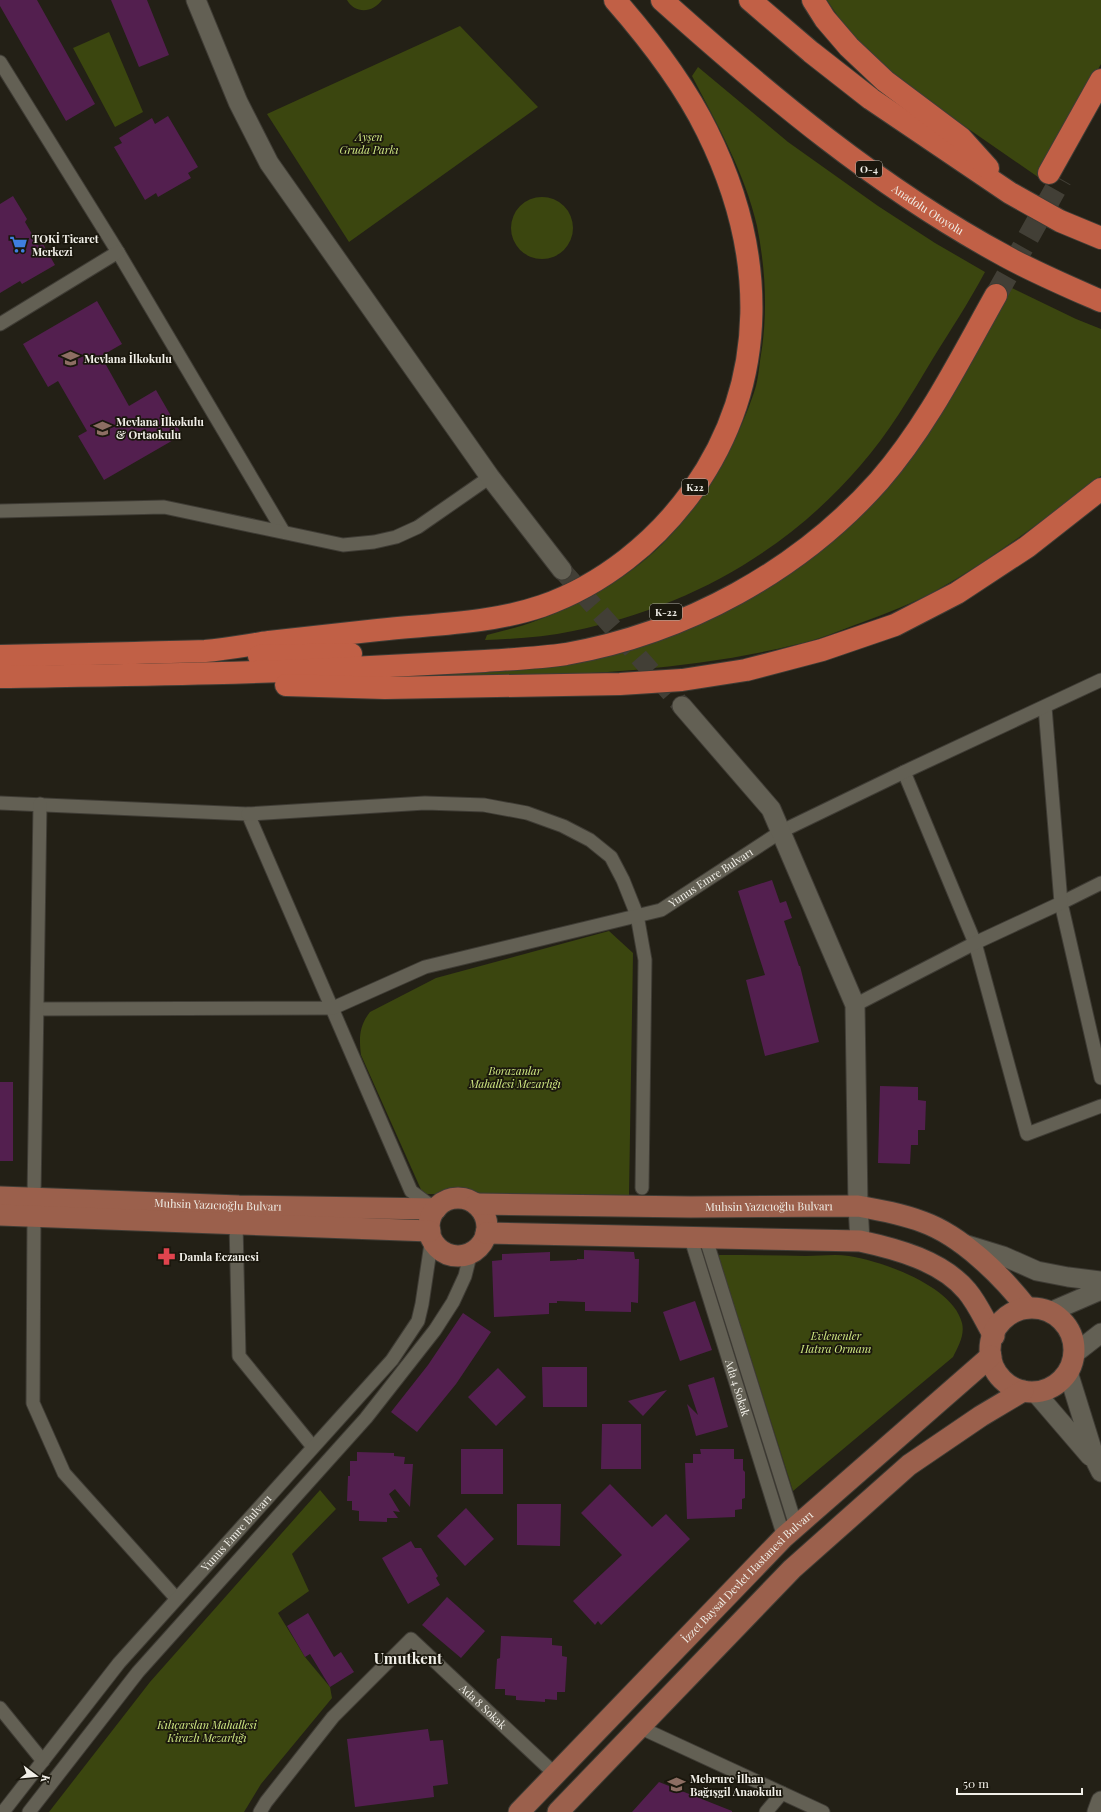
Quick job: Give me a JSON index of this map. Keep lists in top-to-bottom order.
{
  "streets": {
    "highway": [
      "O-4",
      "Anadolu Otoyolu",
      "K22",
      "K-22"
    ],
    "main road": ["Muhsin Yazıcıoğlu Bulvarı", "İzzet Baysal Devlet Hastanesi Bulvarı"],
    "street": ["Yunus Emre Bulvarı", "Ada 4 Sokak", "Ada 8 Sokak"]
  },
  "crossings": [
    ["K22", "K-22"],
    ["Yunus Emre Bulvarı", "Muhsin Yazıcıoğlu Bulvarı"],
    ["Muhsin Yazıcıoğlu Bulvarı", "İzzet Baysal Devlet Hastanesi Bulvarı"],
    ["Ada 4 Sokak", "İzzet Baysal Devlet Hastanesi Bulvarı"],
    ["İzzet Baysal Devlet Hastanesi Bulvarı", "Ada 8 Sokak"]
  ],
  "districts": ["Umutkent"],
  "parks": [
    "Ayşen Gruda Parkı",
    "Borazanlar Mahallesi Mezarlığı",
    "Evlenenler Hatıra Ormanı",
    "Kılıçarslan Mahallesi Kirazlı Mezarlığı"
  ],
  "places": {
    "supermarket": ["TOKİ Ticaret Merkezi"],
    "school or university": ["Mevlana İlkokulu", "Mevlana İlkokulu & Ortaokulu", "Mebrure İlhan Bağışgil Anaokulu"],
    "pharmacy": ["Damla Eczanesi"]
  },
  "scale_bar": "50 m",
  "north": "right"
}
